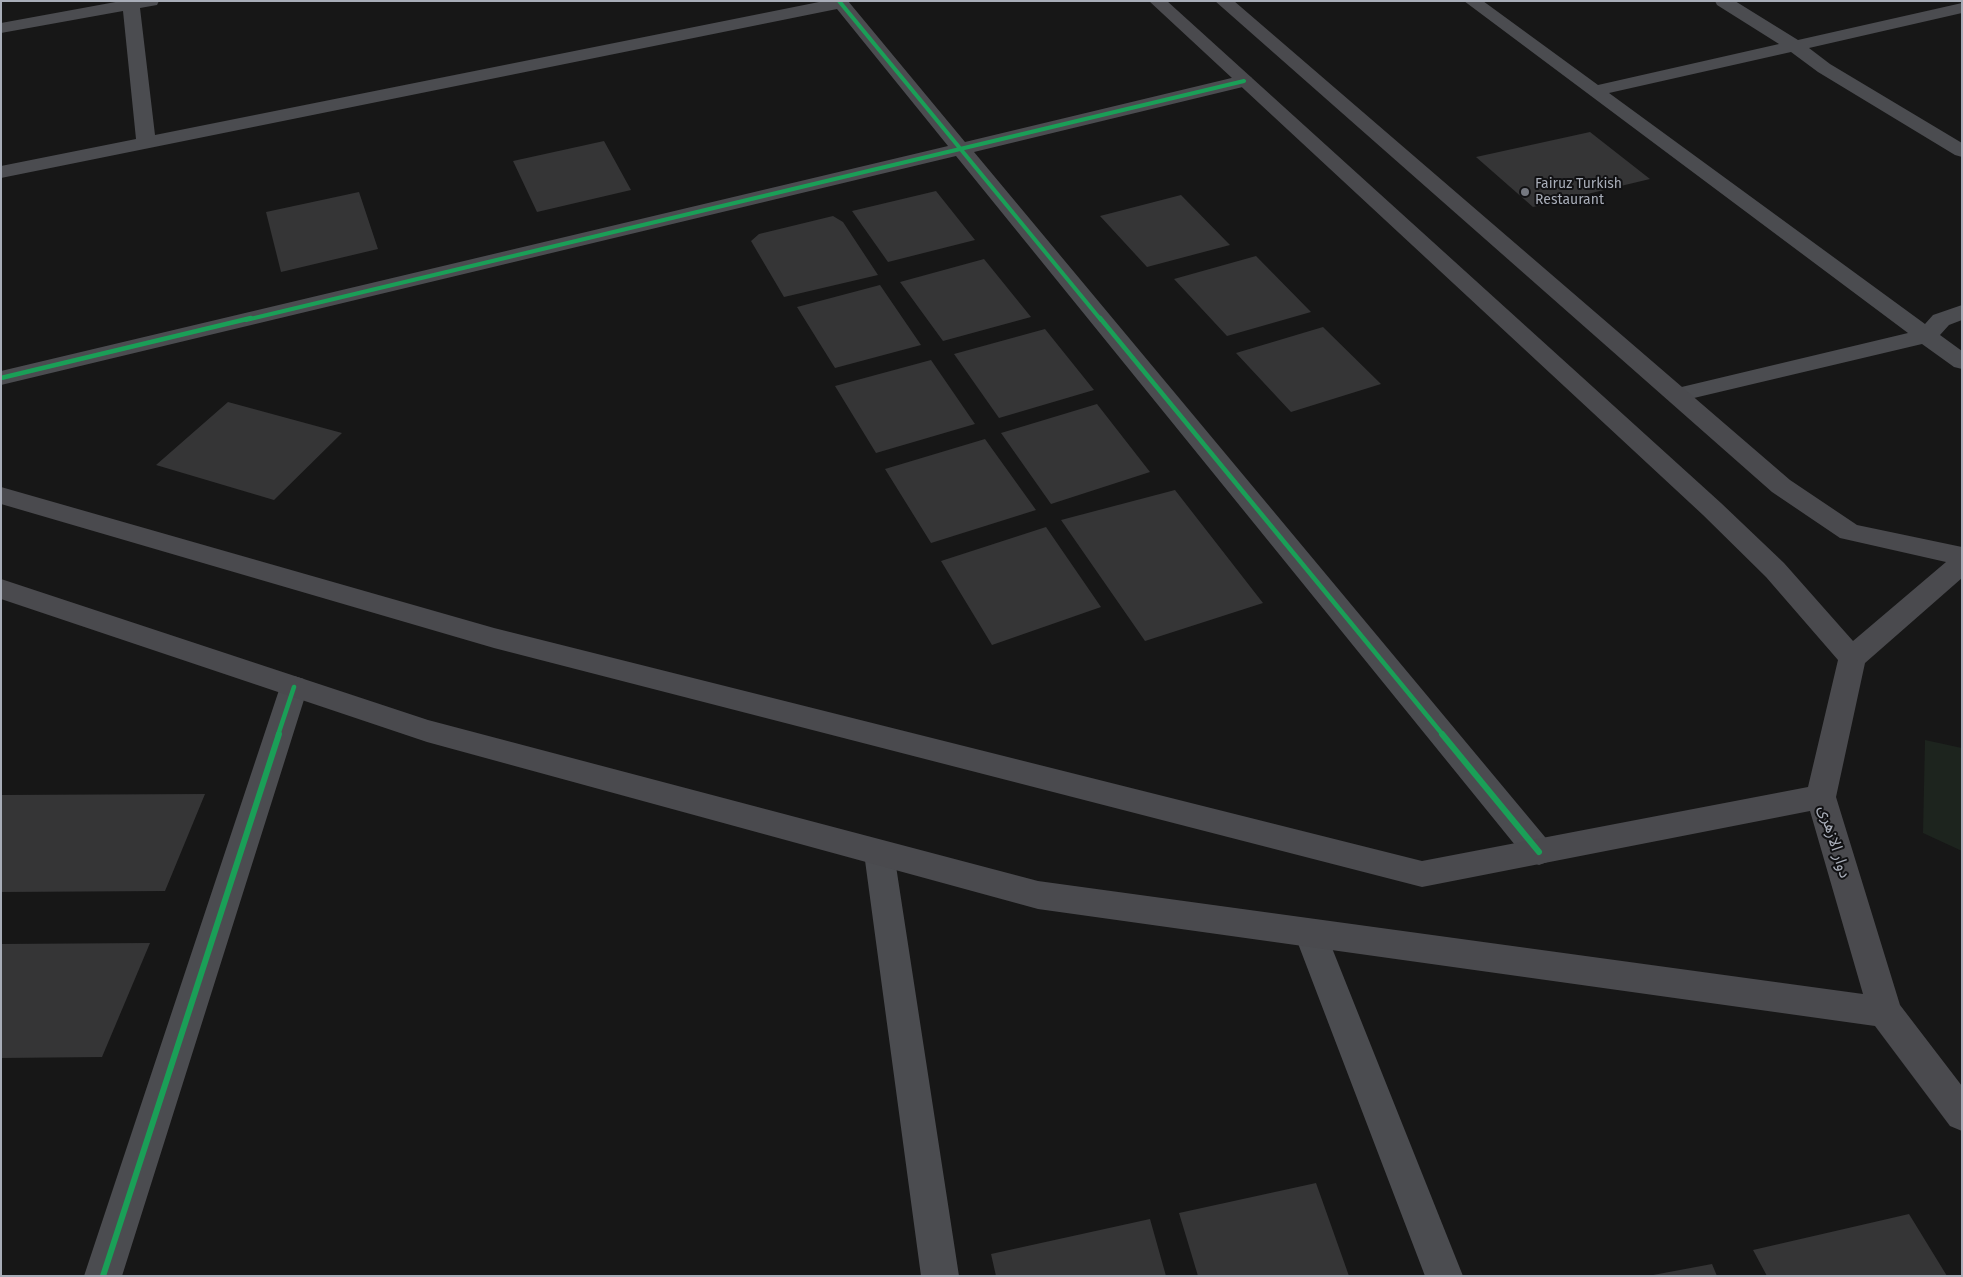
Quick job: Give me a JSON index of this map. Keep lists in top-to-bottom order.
{
  "streets": {
    "main road": ["دوار الازهری"]
  },
  "places": ["Fairuz Turkish Restaurant"]
}
